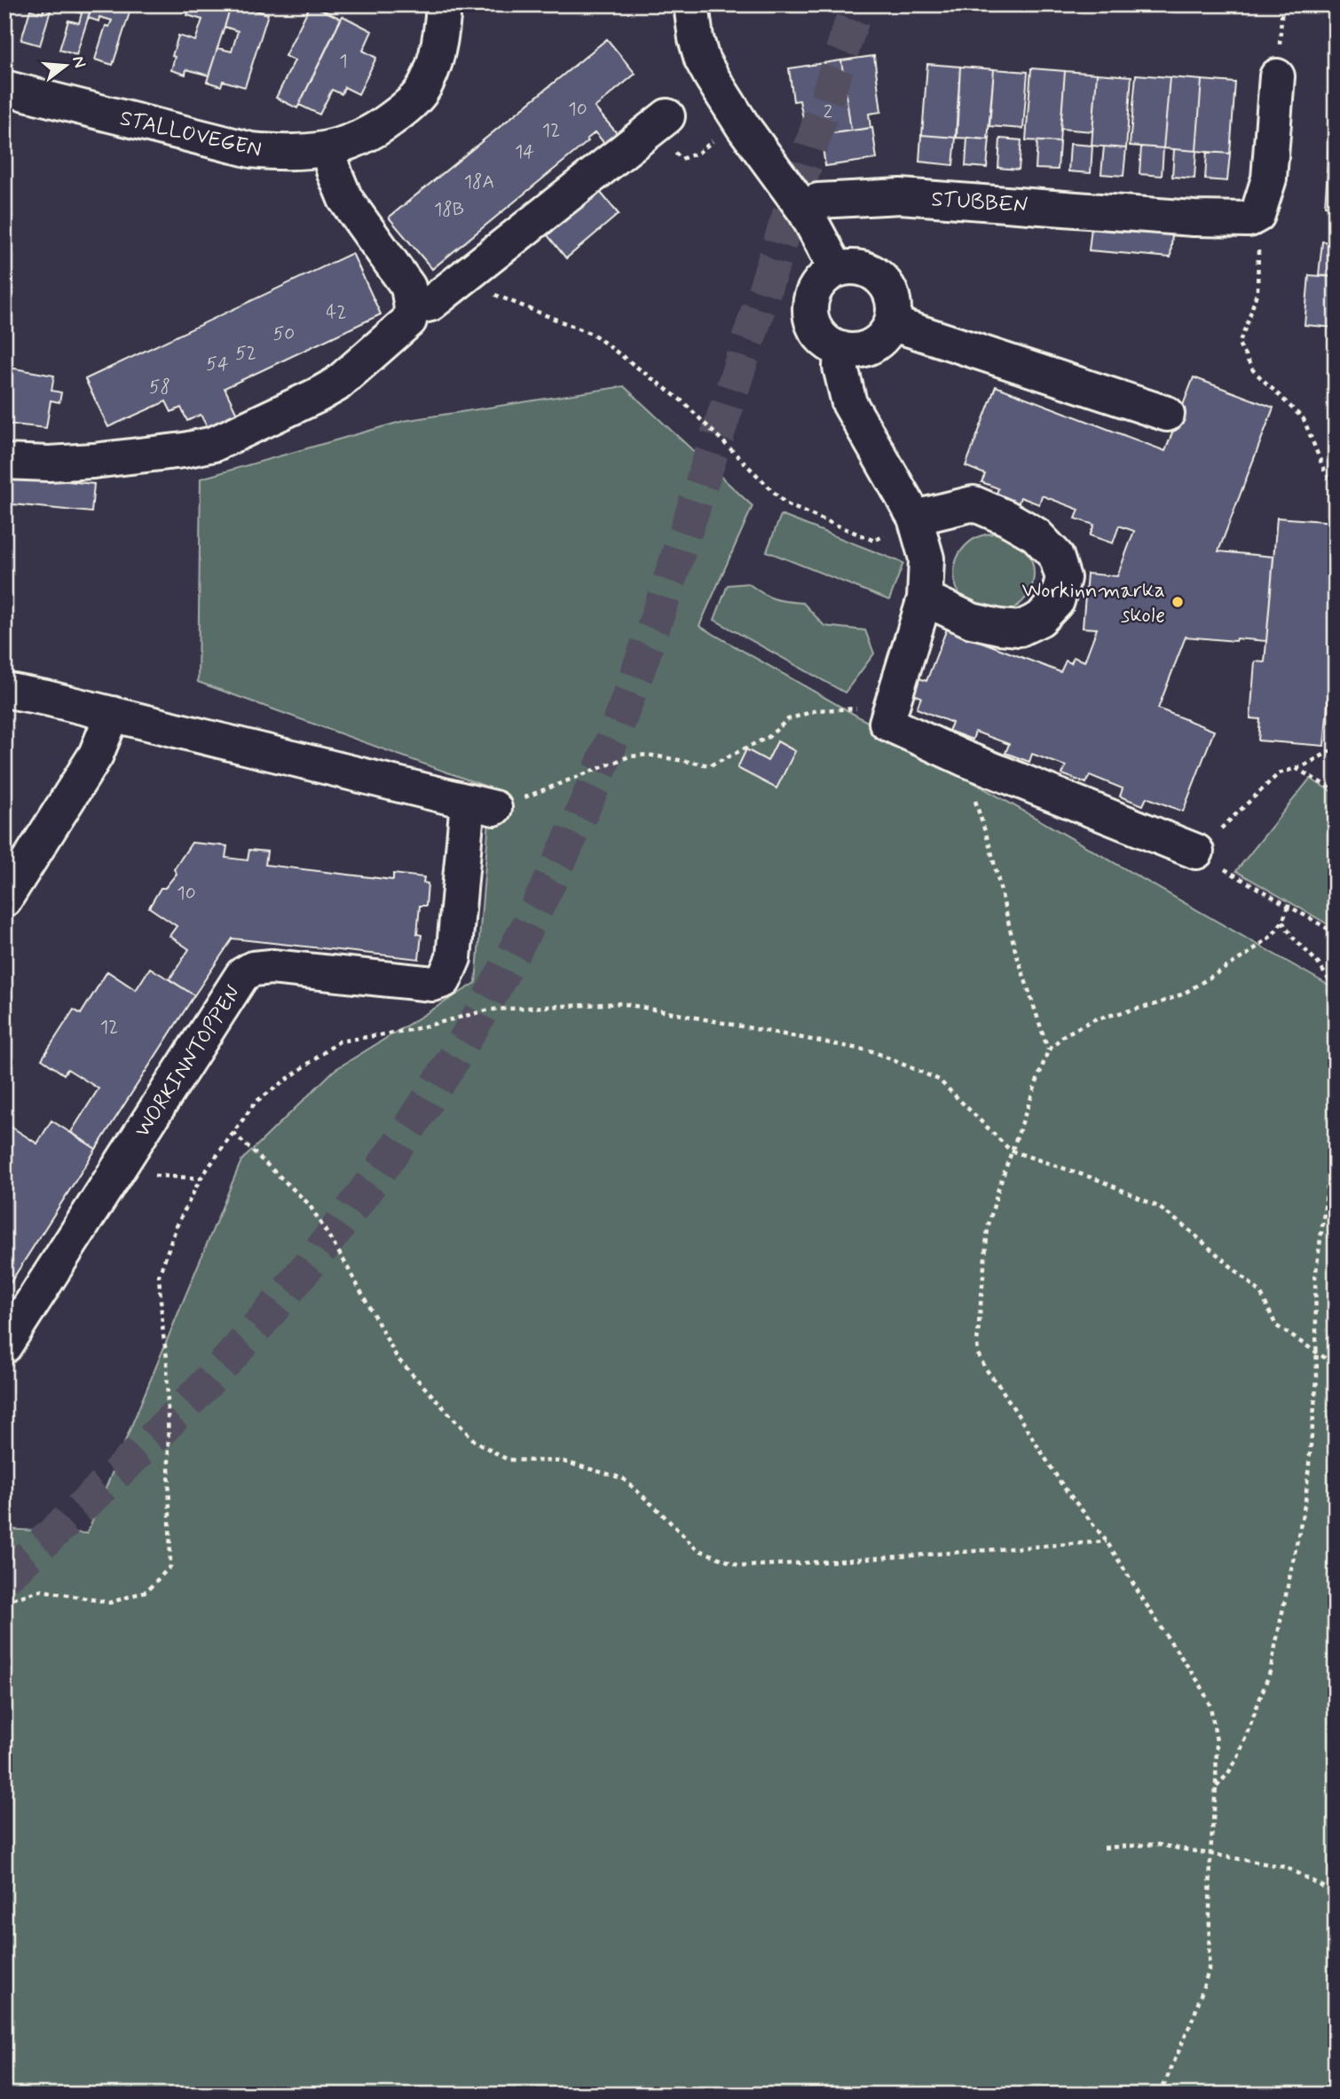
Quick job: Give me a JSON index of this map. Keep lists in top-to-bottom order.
{
  "streets": {
    "street": ["STALLOVEGEN", "STUBBEN", "WORKINNTOPPEN"]
  },
  "places": ["Workinnmarka skole"],
  "house_numbers": [
    "1",
    "10",
    "2",
    "12",
    "14",
    "18A",
    "18B",
    "42",
    "50",
    "52",
    "54",
    "58",
    "10",
    "12"
  ],
  "north": "right"
}
